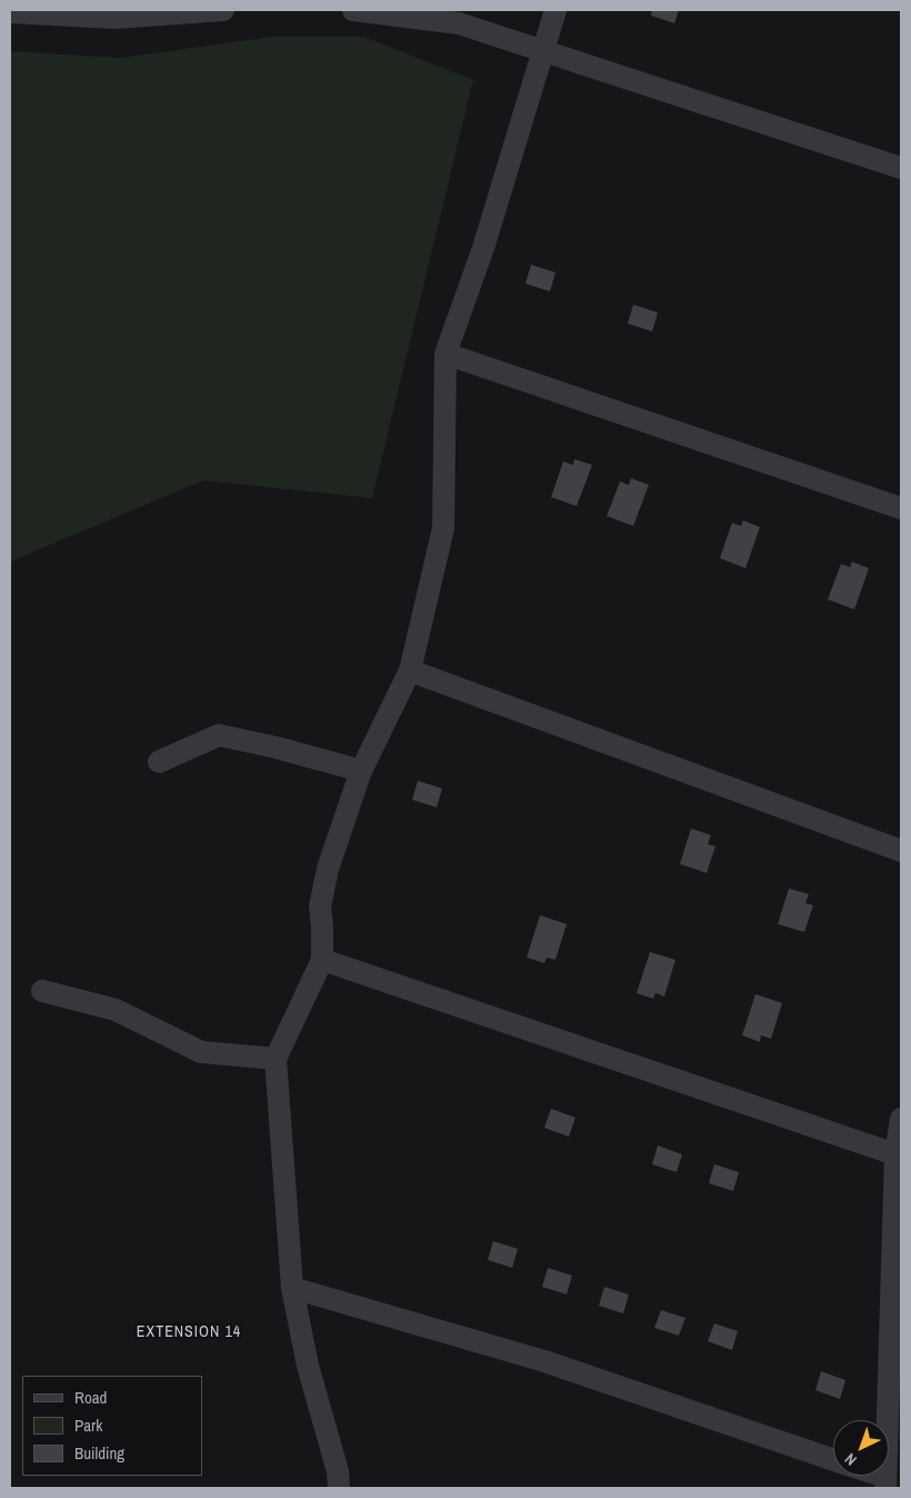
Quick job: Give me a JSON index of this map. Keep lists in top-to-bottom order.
{
  "districts": ["EXTENSION 14"],
  "legend": ["Road", "Park", "Building"],
  "north": "bottom left"
}
